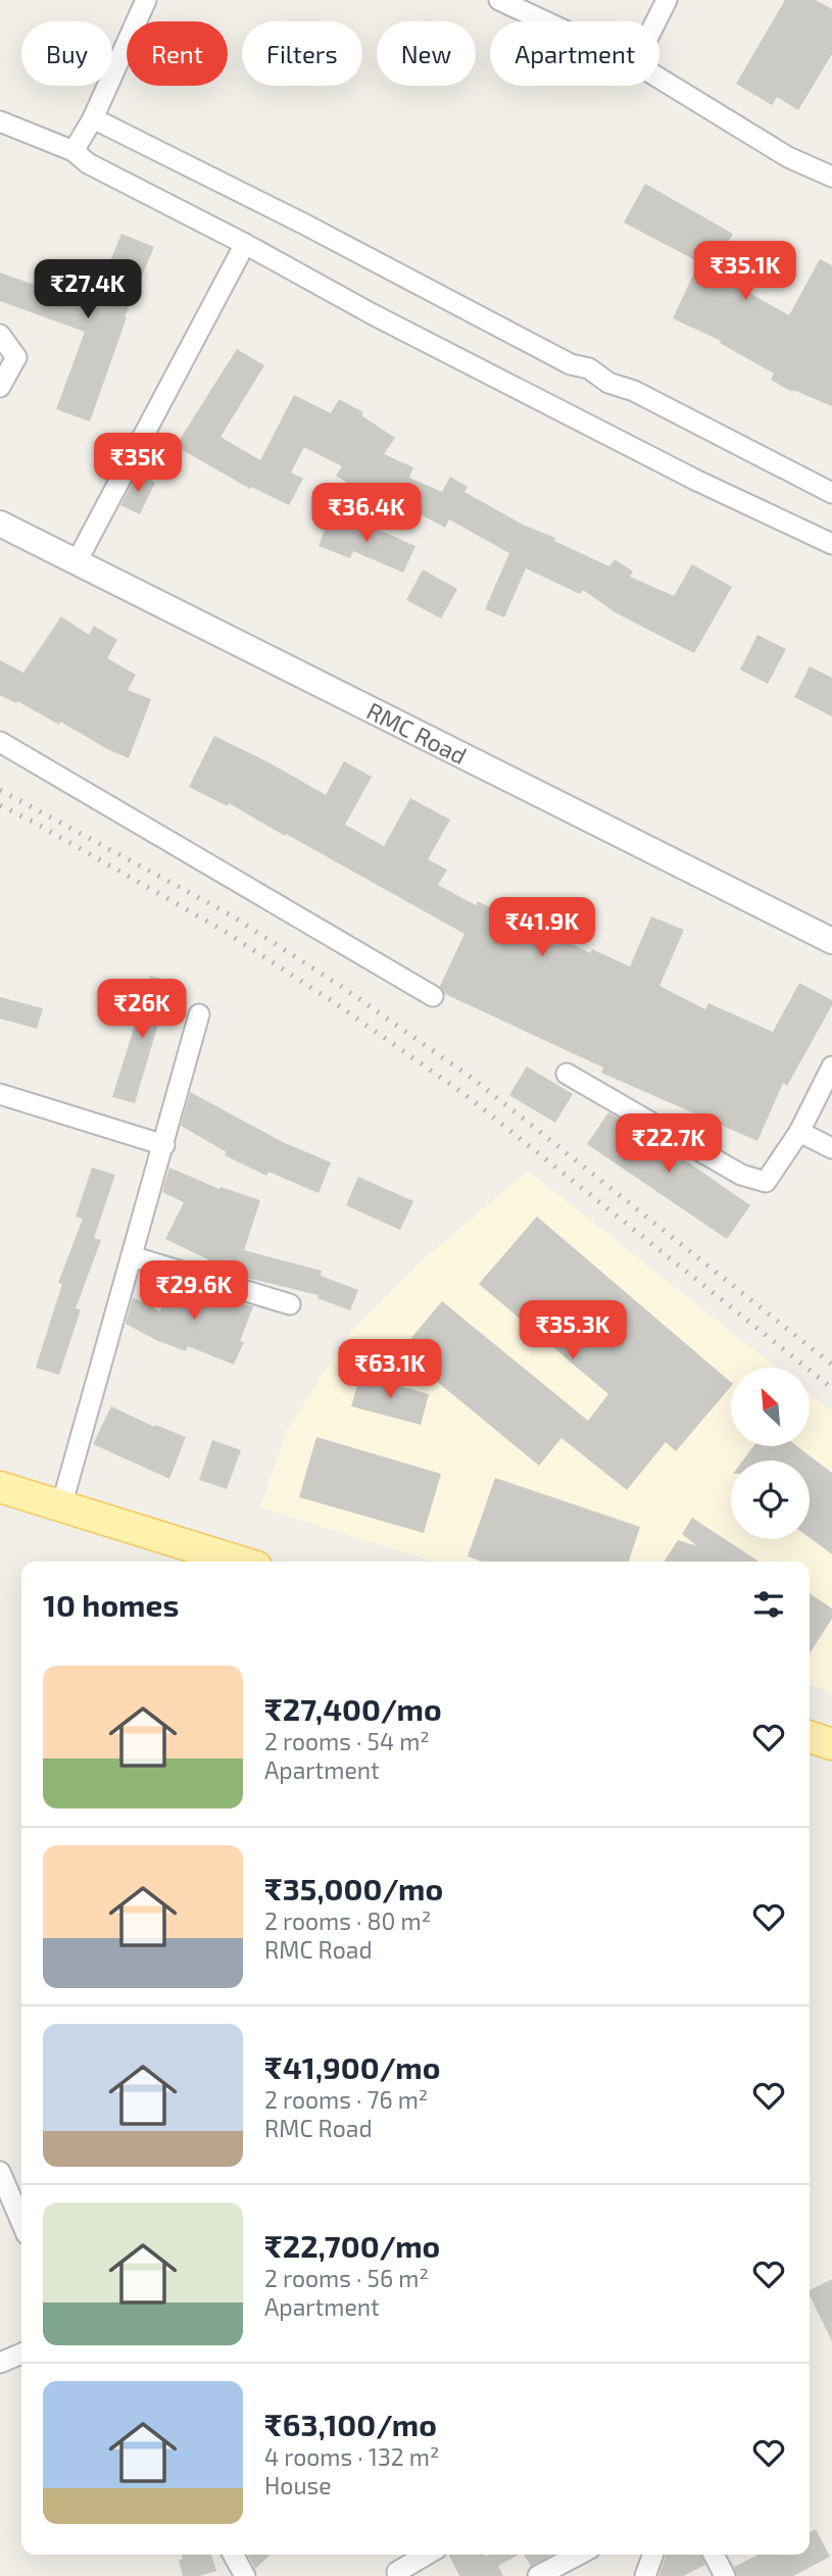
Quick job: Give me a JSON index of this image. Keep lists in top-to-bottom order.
{
  "streets": {
    "street": ["RMC Road"]
  },
  "north": "top left",
  "page": {
    "chip": [
      "Buy",
      "Rent",
      "Filters",
      "New",
      "Apartment"
    ],
    "price": [
      "₹35.1K",
      "₹27.4K",
      "₹35K",
      "₹36.4K",
      "₹41.9K",
      "₹26K",
      "₹22.7K",
      "₹29.6K",
      "₹35.3K",
      "₹63.1K"
    ],
    "heading": "10 homes",
    "list": [
      {
        "name": "₹27,400/mo",
        "note": "2 rooms · 54 m² · Apartment"
      },
      {
        "name": "₹35,000/mo",
        "note": "2 rooms · 80 m² · RMC Road"
      },
      {
        "name": "₹41,900/mo",
        "note": "2 rooms · 76 m² · RMC Road"
      },
      {
        "name": "₹22,700/mo",
        "note": "2 rooms · 56 m² · Apartment"
      },
      {
        "name": "₹63,100/mo",
        "note": "4 rooms · 132 m² · House"
      }
    ]
  }
}
